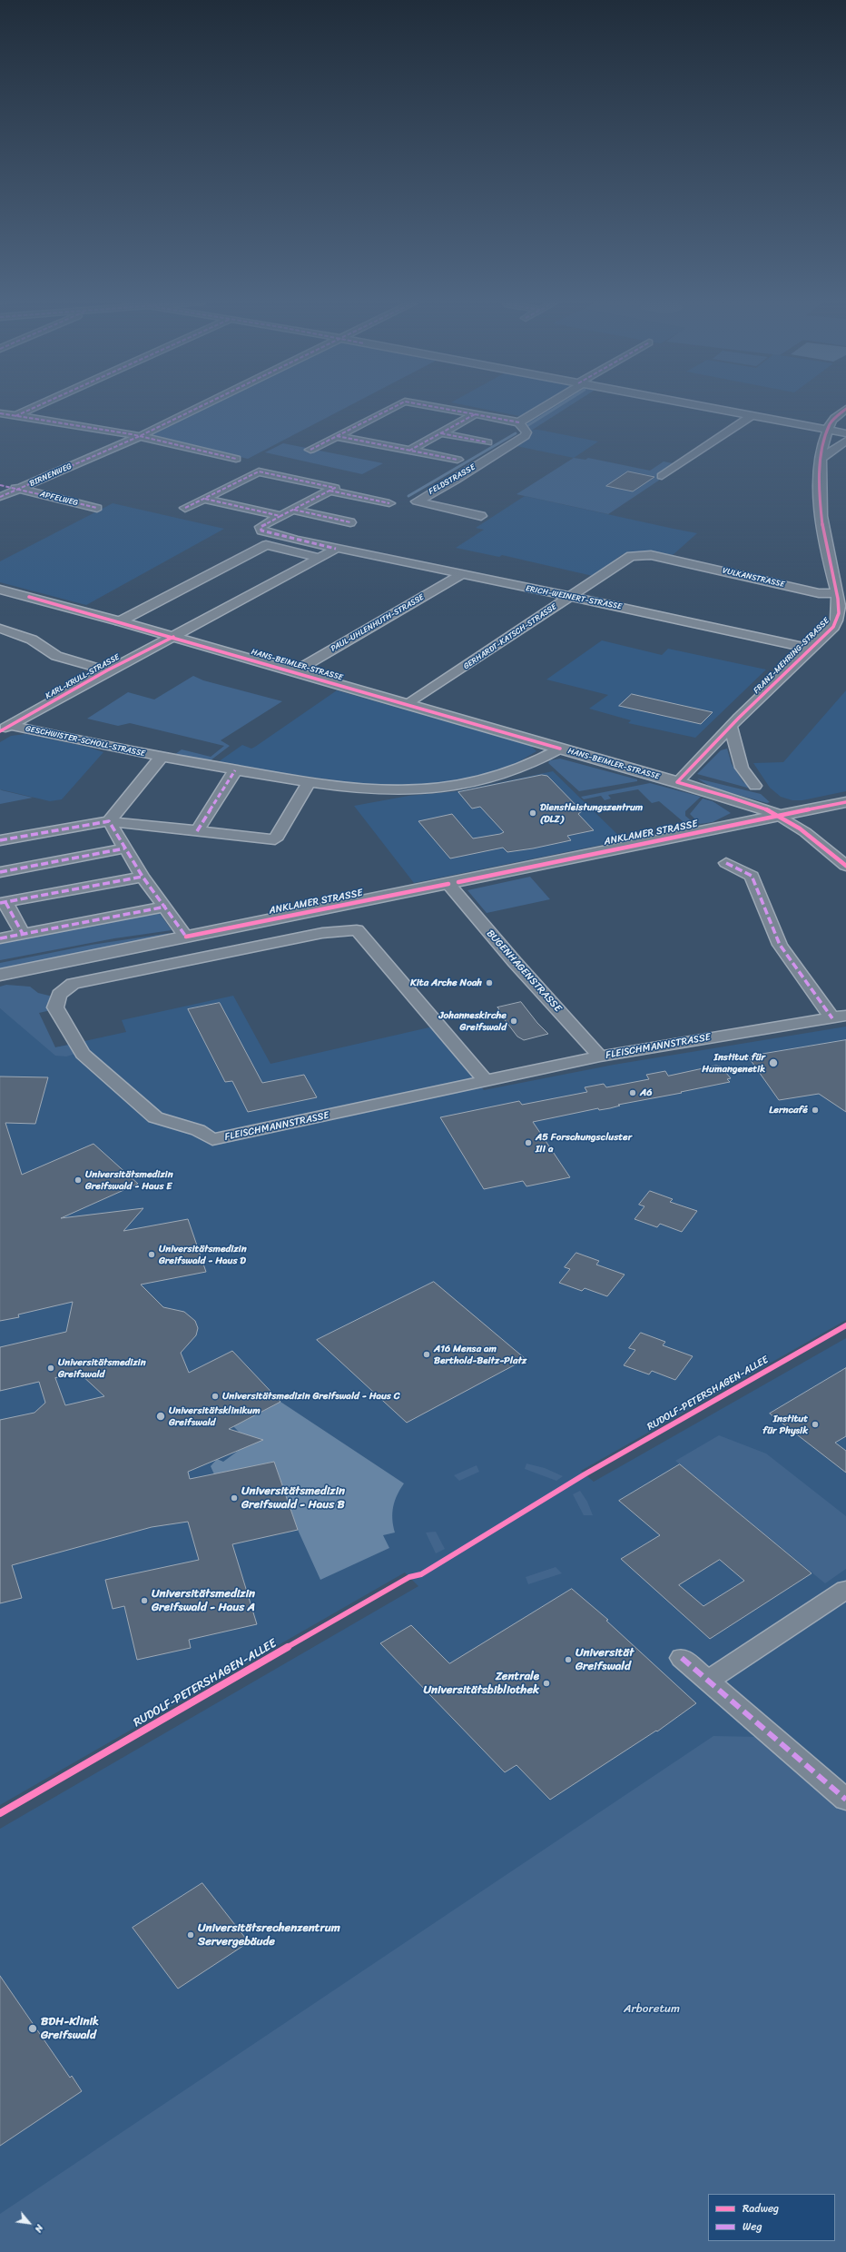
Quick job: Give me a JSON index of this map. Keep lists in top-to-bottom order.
{
  "streets": {
    "main road": ["HANS-BEIMLER-STRASSE", "ANKLAMER STRASSE"],
    "street": [
      "BIRNENWEG",
      "FELDSTRASSE",
      "APFELWEG",
      "VULKANSTRASSE",
      "ERICH-WEINERT-STRASSE",
      "PAUL-UHLENHUTH-STRASSE",
      "GERHARDT-KATSCH-STRASSE",
      "FRANZ-MEHRING-STRASSE",
      "KARL-KRULL-STRASSE",
      "GESCHWISTER-SCHOLL-STRASSE",
      "BUGENHAGENSTRASSE",
      "FLEISCHMANNSTRASSE"
    ],
    "cycle path": ["RUDOLF-PETERSHAGEN-ALLEE"]
  },
  "crossings": [
    ["BIRNENWEG", "APFELWEG"],
    ["VULKANSTRASSE", "GERHARDT-KATSCH-STRASSE"],
    ["VULKANSTRASSE", "FRANZ-MEHRING-STRASSE"],
    ["ERICH-WEINERT-STRASSE", "PAUL-UHLENHUTH-STRASSE"],
    ["ERICH-WEINERT-STRASSE", "GERHARDT-KATSCH-STRASSE"],
    ["ERICH-WEINERT-STRASSE", "FRANZ-MEHRING-STRASSE"],
    ["PAUL-UHLENHUTH-STRASSE", "HANS-BEIMLER-STRASSE"],
    ["GERHARDT-KATSCH-STRASSE", "HANS-BEIMLER-STRASSE"],
    ["FRANZ-MEHRING-STRASSE", "HANS-BEIMLER-STRASSE"],
    ["HANS-BEIMLER-STRASSE", "KARL-KRULL-STRASSE"],
    ["HANS-BEIMLER-STRASSE", "GESCHWISTER-SCHOLL-STRASSE"],
    ["HANS-BEIMLER-STRASSE", "ANKLAMER STRASSE"],
    ["KARL-KRULL-STRASSE", "GESCHWISTER-SCHOLL-STRASSE"],
    ["ANKLAMER STRASSE", "BUGENHAGENSTRASSE"],
    ["BUGENHAGENSTRASSE", "FLEISCHMANNSTRASSE"]
  ],
  "parks": ["Arboretum"],
  "places": [
    "Dienstleistungszentrum (DLZ)",
    "Kita Arche Noah",
    "Johanneskirche Greifswald",
    "Institut für Humangenetik",
    "A6",
    "Lerncafé",
    "A5 Forschungscluster III a",
    "Universitätsmedizin Greifswald - Haus E",
    "Universitätsmedizin Greifswald - Haus D",
    "A16 Mensa am Berthold-Beitz-Platz",
    "Universitätsmedizin Greifswald",
    "Universitätsmedizin Greifswald - Haus C",
    "Universitätsklinikum Greifswald",
    "Institut für Physik",
    "Universitätsmedizin Greifswald - Haus B",
    "Universitätsmedizin Greifswald - Haus A",
    "Universität Greifswald",
    "Zentrale Universitätsbibliothek",
    "Universitätsrechenzentrum Servergebäude",
    "BDH-Klinik Greifswald"
  ],
  "legend": ["Radweg", "Weg"],
  "north": "bottom right"
}
